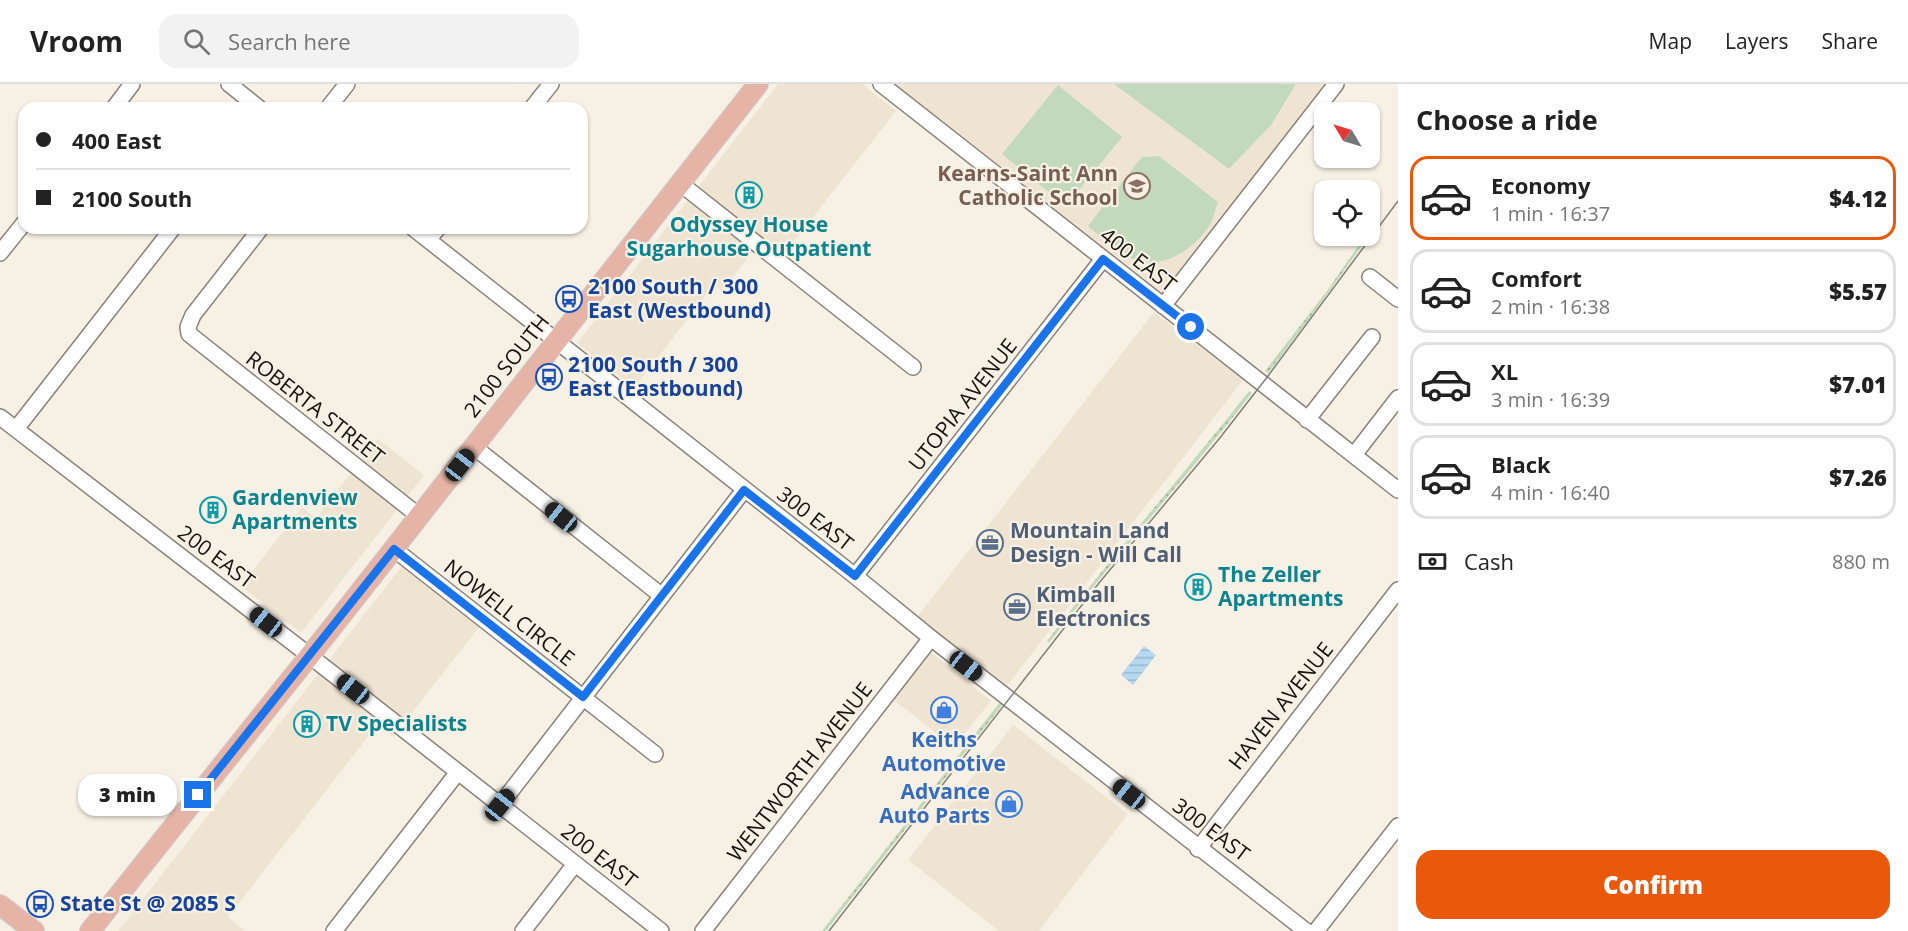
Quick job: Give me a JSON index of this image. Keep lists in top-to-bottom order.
{
  "streets": {
    "main road": ["2100 SOUTH"],
    "street": [
      "400 EAST",
      "UTOPIA AVENUE",
      "ROBERTA STREET",
      "300 EAST",
      "200 EAST",
      "NOWELL CIRCLE",
      "HAVEN AVENUE",
      "WENTWORTH AVENUE"
    ]
  },
  "crossings": [
    ["400 EAST", "UTOPIA AVENUE"],
    ["2100 SOUTH", "ROBERTA STREET"],
    ["2100 SOUTH", "300 EAST"],
    ["2100 SOUTH", "200 EAST"],
    ["2100 SOUTH", "NOWELL CIRCLE"],
    ["UTOPIA AVENUE", "300 EAST"],
    ["300 EAST", "HAVEN AVENUE"],
    ["300 EAST", "WENTWORTH AVENUE"]
  ],
  "places": {
    "school or university": ["Kearns-Saint Ann Catholic School"],
    "building": [
      "Odyssey House Sugarhouse Outpatient",
      "Gardenview Apartments",
      "The Zeller Apartments",
      "TV Specialists"
    ],
    "bus stop": ["2100 South / 300 East (Westbound)", "2100 South / 300 East (Eastbound)", "State St @ 2085 S"],
    "office": ["Mountain Land Design - Will Call", "Kimball Electronics"],
    "shop": ["Keiths Automotive", "Advance Auto Parts"]
  },
  "north": "top left",
  "page": {
    "header": "Vroom",
    "search": "Search here",
    "nav": ["Map", "Layers", "Share"],
    "heading": "Choose a ride",
    "banner": ["400 East", "2100 South"],
    "list": [
      {
        "name": "Economy",
        "note": "1 min · 16:37",
        "value": "$4.12"
      },
      {
        "name": "Comfort",
        "note": "2 min · 16:38",
        "value": "$5.57"
      },
      {
        "name": "XL",
        "note": "3 min · 16:39",
        "value": "$7.01"
      },
      {
        "name": "Black",
        "note": "4 min · 16:40",
        "value": "$7.26"
      }
    ],
    "pay": ["Cash", "880 m"],
    "bubble": "3 min",
    "buttons": "Confirm"
  }
}
